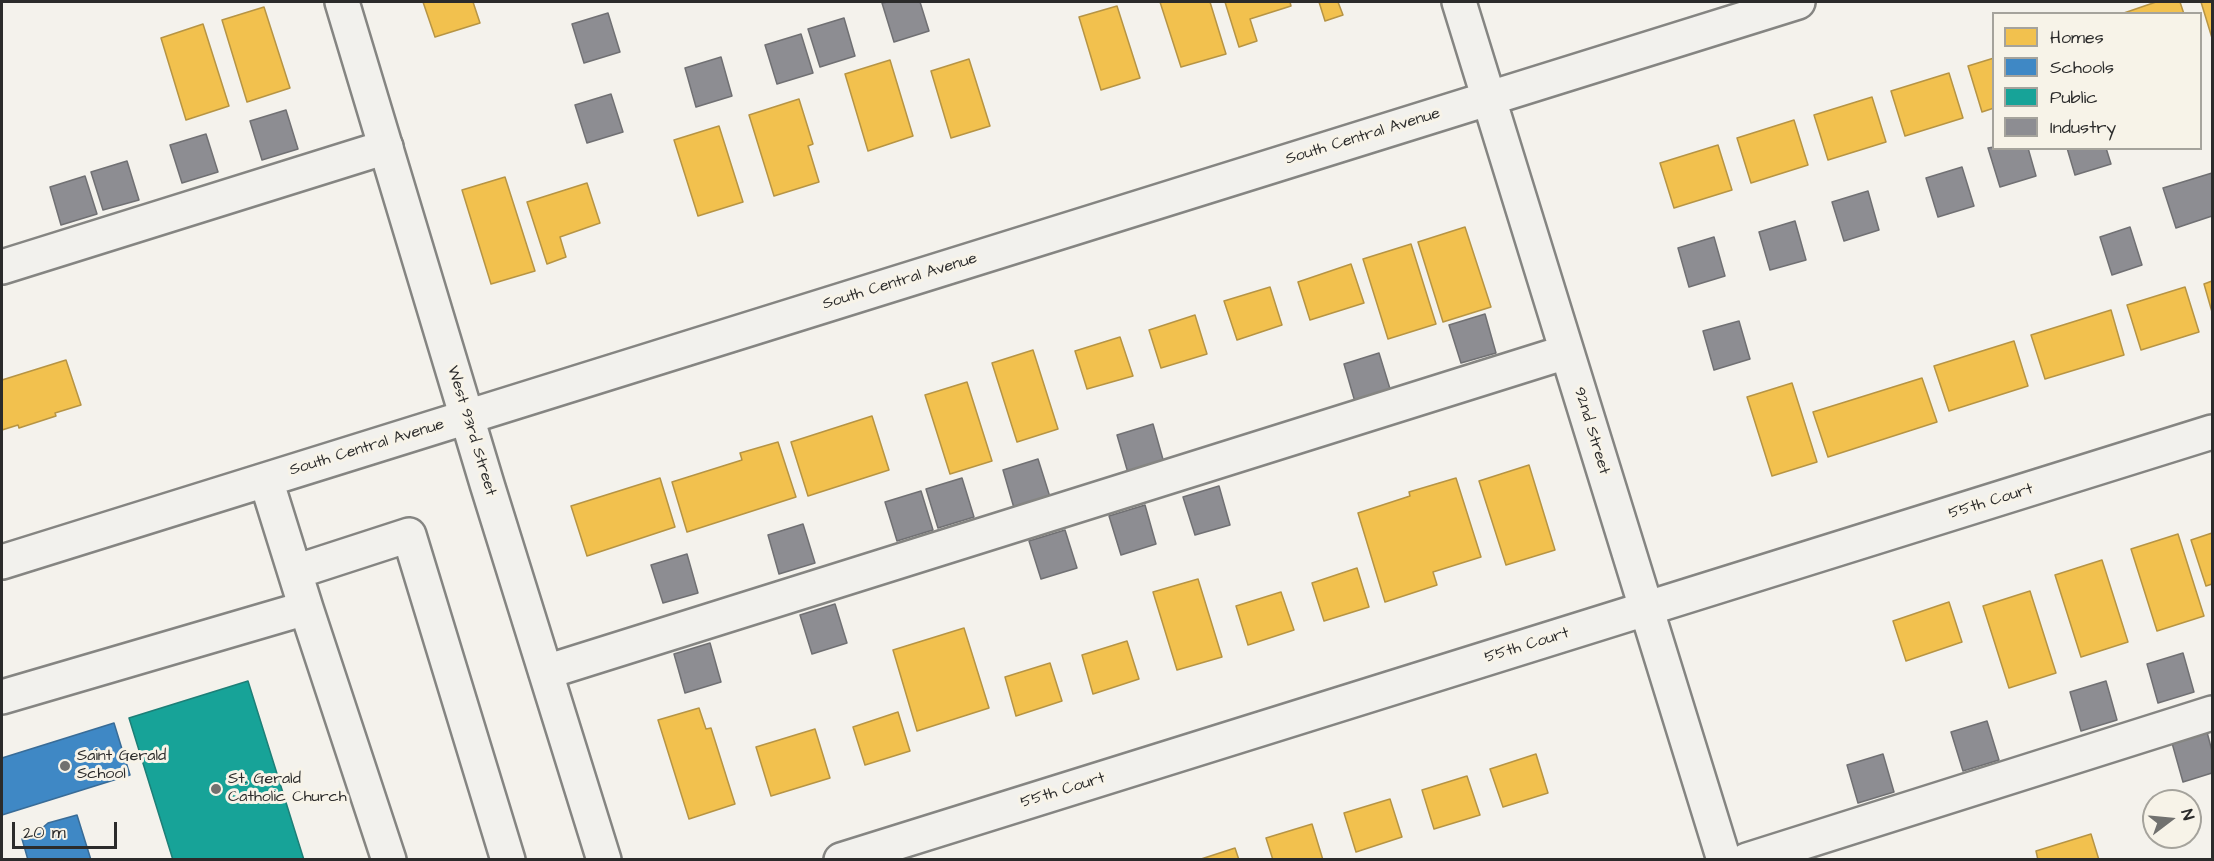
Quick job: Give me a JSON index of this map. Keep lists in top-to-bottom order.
{
  "streets": {
    "street": [
      "South Central Avenue",
      "West 93rd Street",
      "92nd Street",
      "55th Court"
    ]
  },
  "crossings": [
    ["South Central Avenue", "West 93rd Street"],
    ["South Central Avenue", "92nd Street"],
    ["92nd Street", "55th Court"]
  ],
  "places": ["Saint Gerald School", "St. Gerald Catholic Church"],
  "legend": [
    "Homes",
    "Schools",
    "Public",
    "Industry"
  ],
  "scale_bar": "20 m",
  "north": "right"
}
